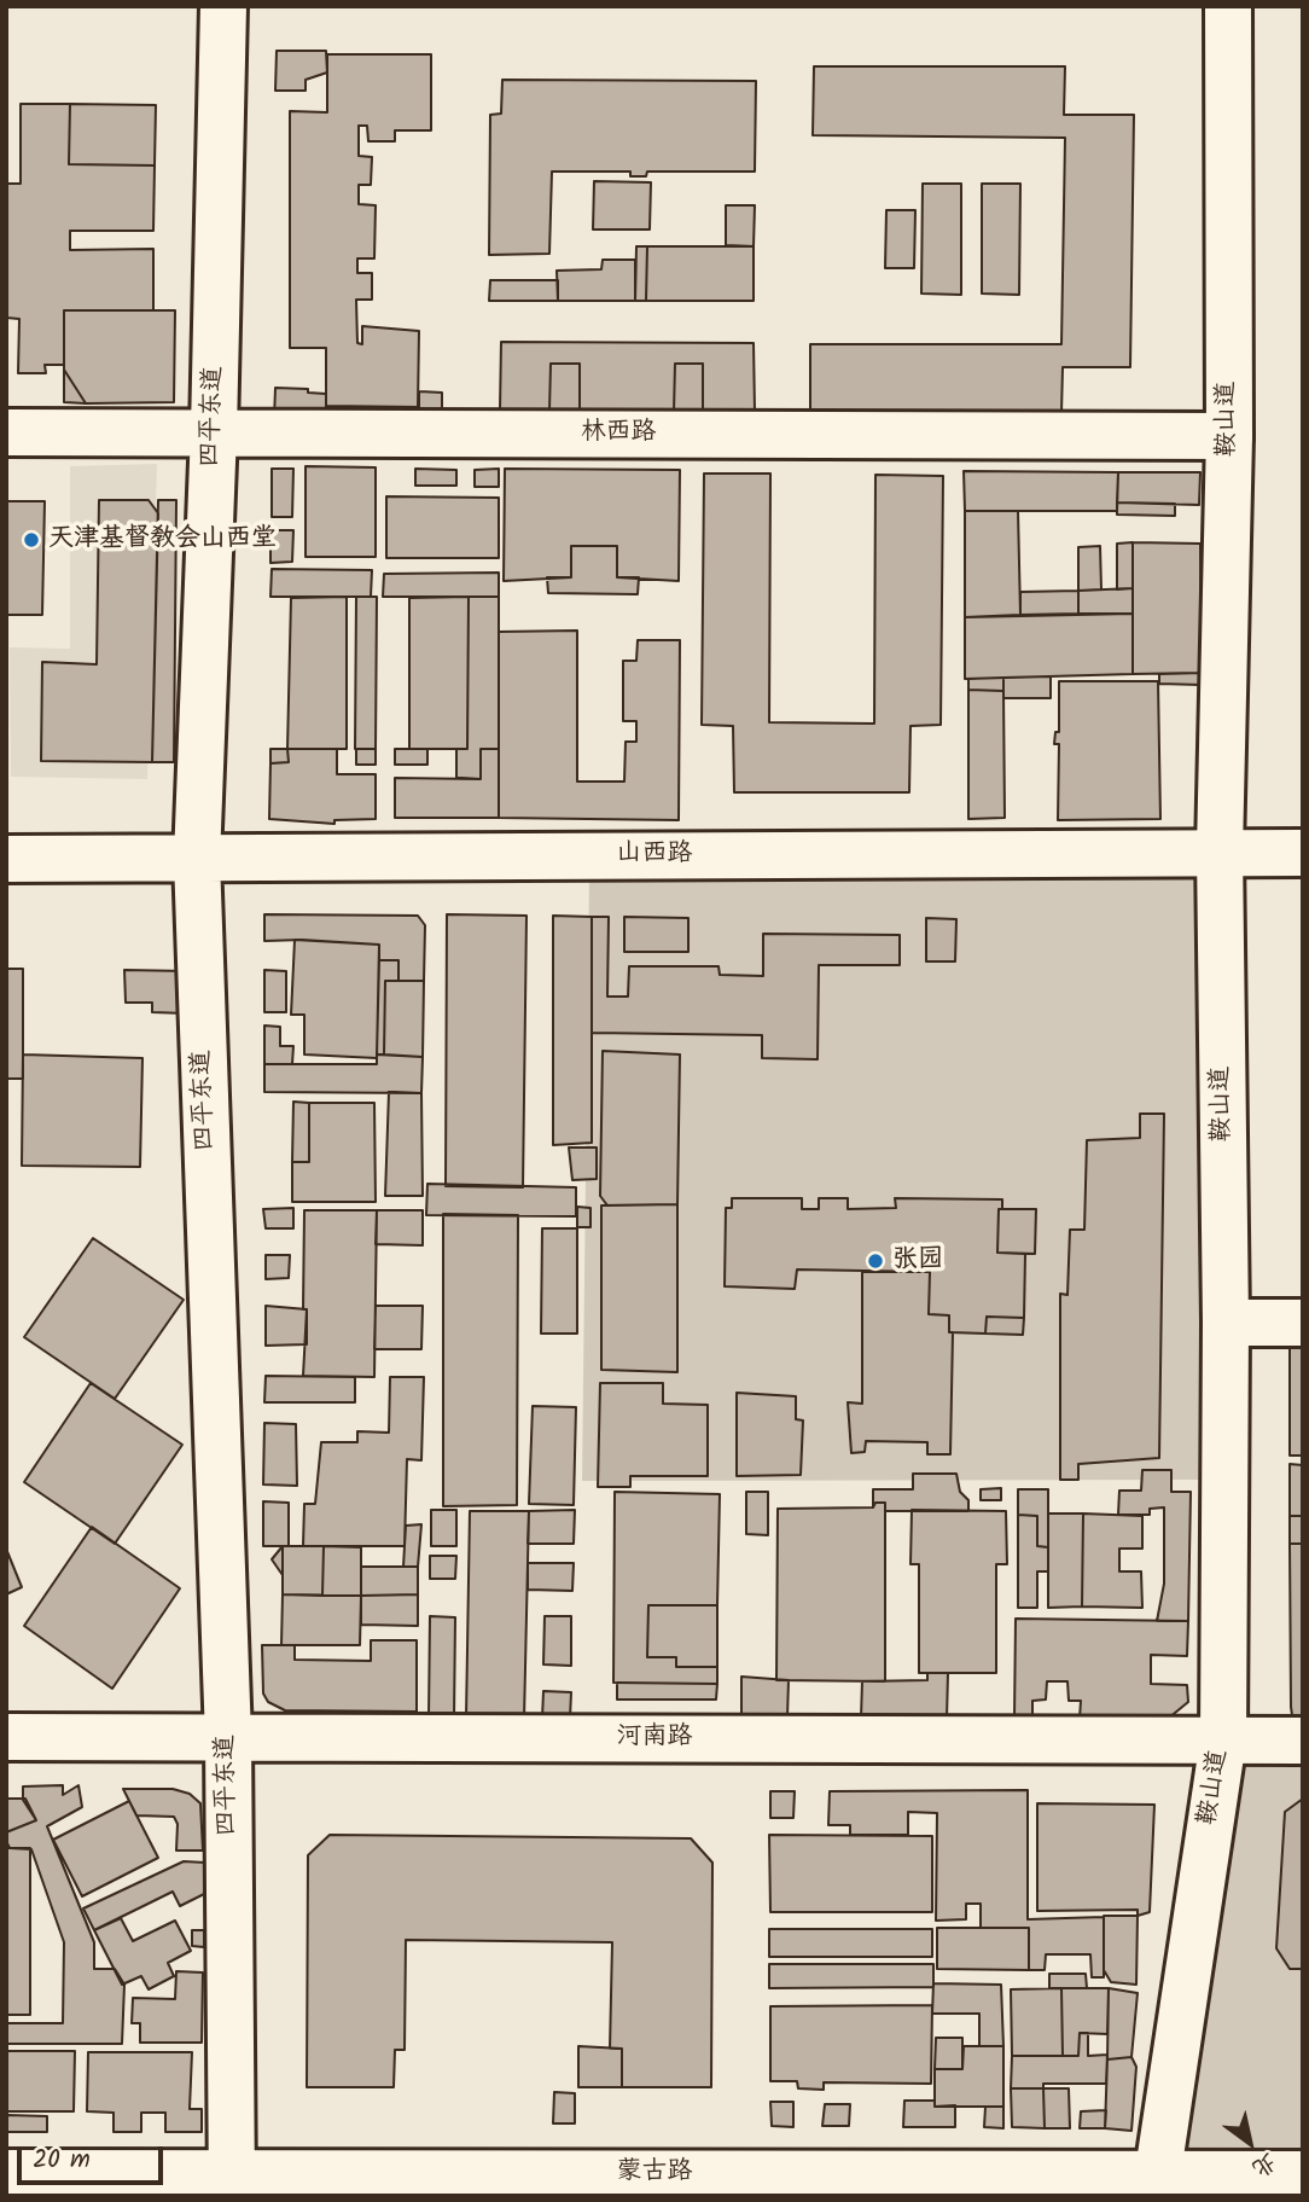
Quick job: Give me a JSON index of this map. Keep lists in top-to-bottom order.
{
  "streets": {
    "street": [
      "四平东道",
      "鞍山道",
      "林西路",
      "山西路",
      "河南路",
      "蒙古路"
    ]
  },
  "crossings": [
    ["四平东道", "林西路"],
    ["四平东道", "山西路"],
    ["四平东道", "河南路"],
    ["四平东道", "蒙古路"],
    ["鞍山道", "林西路"],
    ["鞍山道", "山西路"],
    ["鞍山道", "河南路"],
    ["鞍山道", "蒙古路"]
  ],
  "places": ["天津基督教会山西堂", "张园"],
  "scale_bar": "20 m",
  "north": "bottom right"
}
